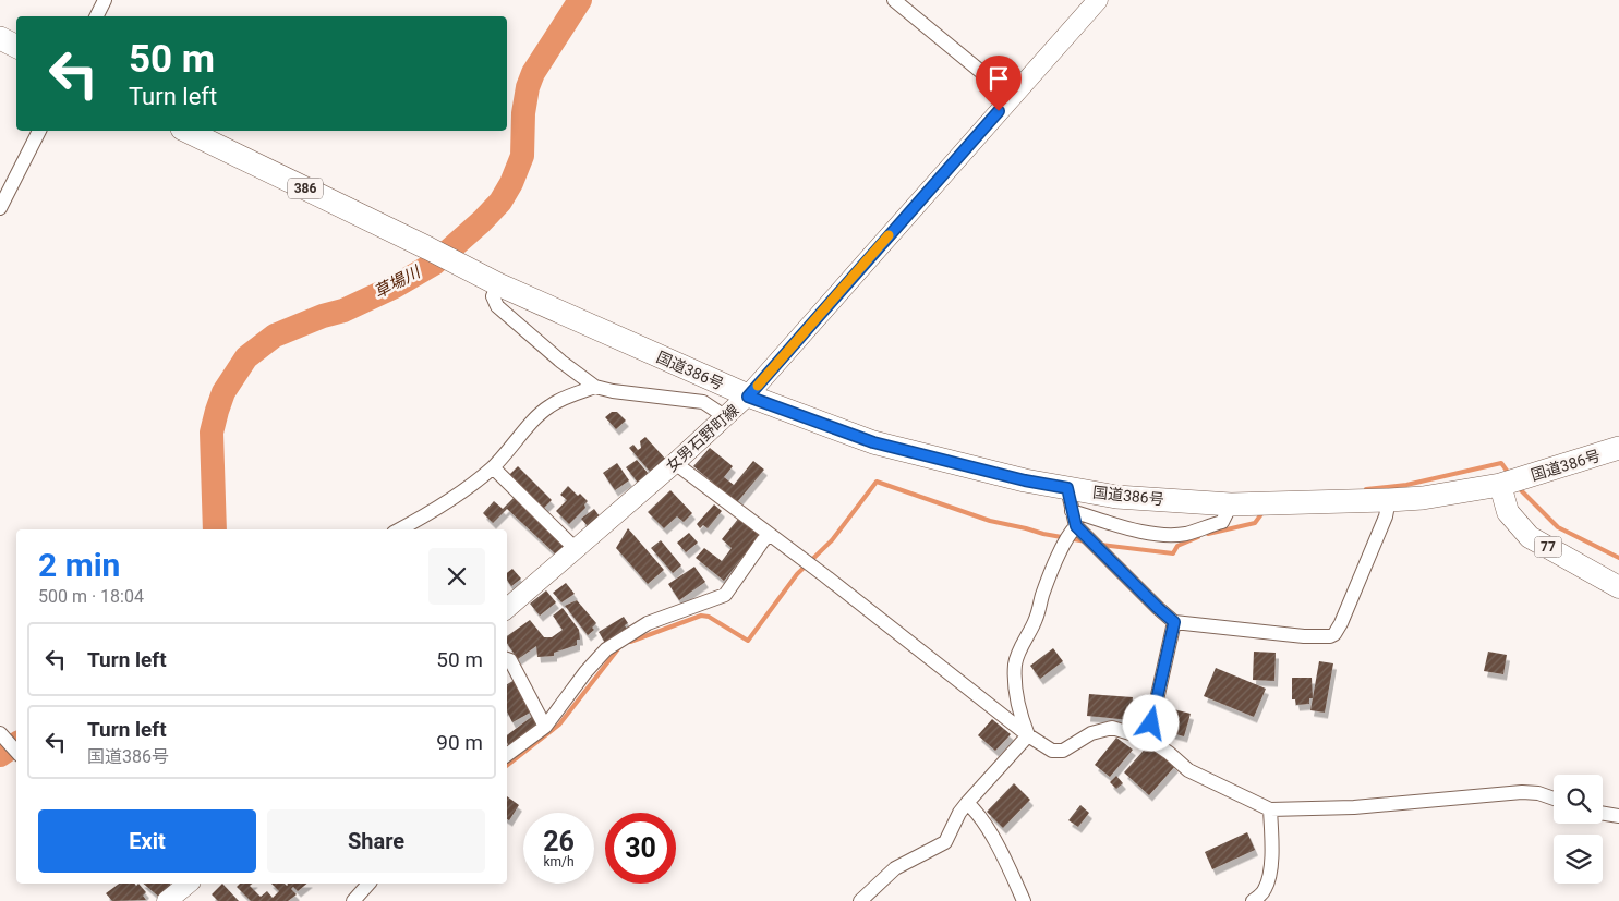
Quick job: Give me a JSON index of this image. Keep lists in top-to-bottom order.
{
  "streets": {
    "highway": ["386", "国道386号"],
    "main road": ["女男石野町線", "77"]
  },
  "crossings": [
    ["国道386号", "女男石野町線"],
    ["国道386号", "77"]
  ],
  "water": ["草場川"],
  "page": {
    "turn": ["50 m", "Turn left"],
    "heading": ["2 min", "500 m · 18:04"],
    "list": [
      {
        "name": "Turn left",
        "value": "50 m"
      },
      {
        "name": "Turn left",
        "note": "国道386号",
        "value": "90 m"
      }
    ],
    "buttons": ["Exit", "Share"],
    "speed": "26 km/h",
    "limit": "30"
  }
}
